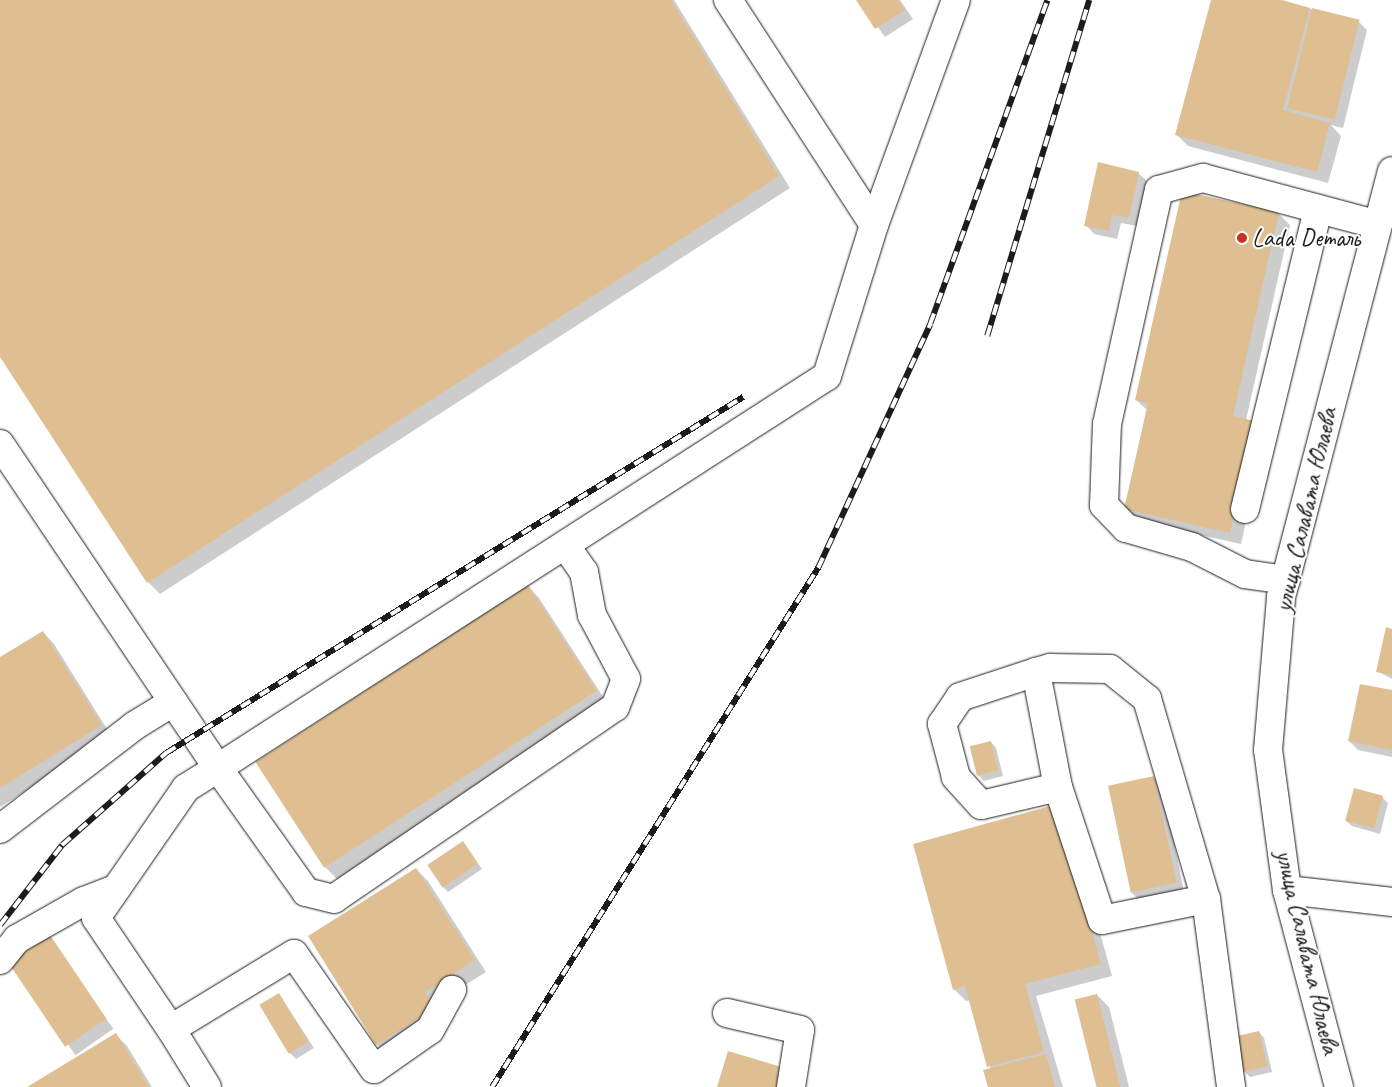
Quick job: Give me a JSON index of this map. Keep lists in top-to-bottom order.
{
  "streets": {
    "street": ["улица Салавата Юлаева"]
  },
  "places": ["Lada Dеталь"]
}
